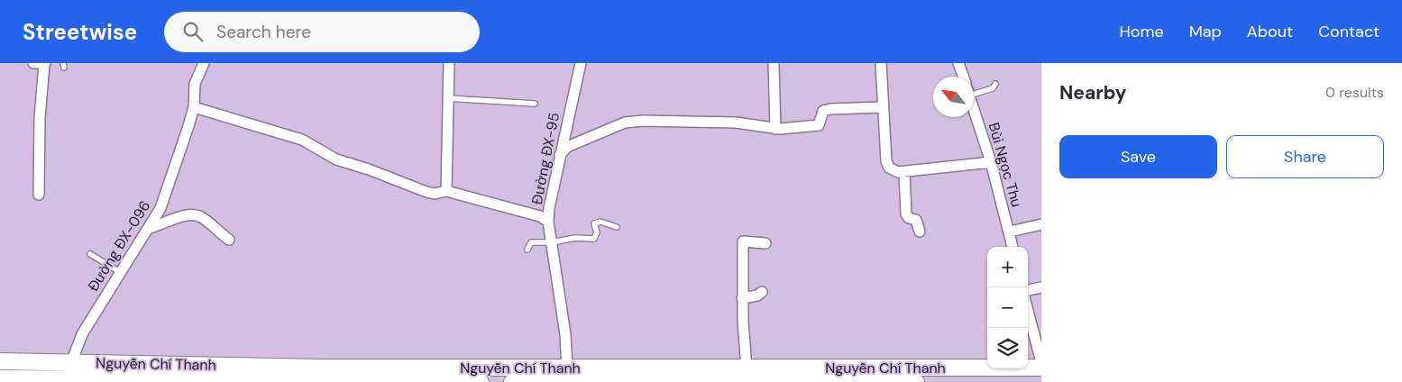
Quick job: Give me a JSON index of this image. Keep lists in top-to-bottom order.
{
  "streets": {
    "main road": ["Nguyễn Chí Thanh"],
    "street": ["Đường ĐX-95", "Bùi Ngọc Thu", "Đường ĐX-096"]
  },
  "crossings": [
    ["Đường ĐX-95", "Nguyễn Chí Thanh"],
    ["Đường ĐX-096", "Nguyễn Chí Thanh"]
  ],
  "north": "top left",
  "page": {
    "header": "Streetwise",
    "search": "Search here",
    "nav": [
      "Home",
      "Map",
      "About",
      "Contact"
    ],
    "heading": ["Nearby", "0 results"],
    "buttons": ["Save", "Share"],
    "map_buttons": ["+", "−"]
  }
}
